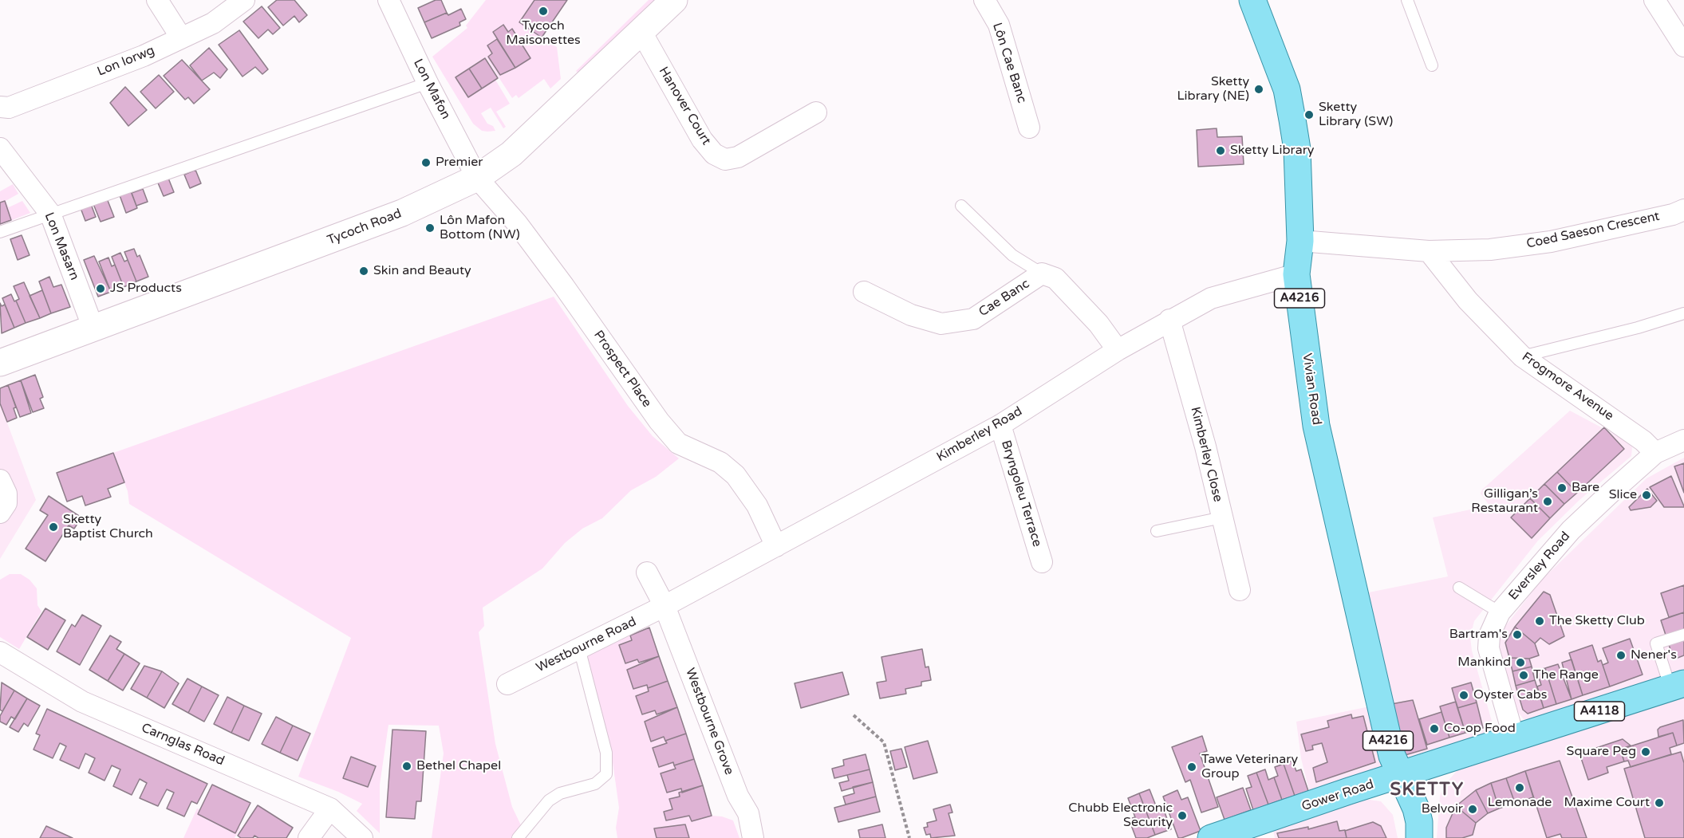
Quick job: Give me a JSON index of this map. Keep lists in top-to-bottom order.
{
  "streets": {
    "main road": [
      "A4216",
      "Vivian Road",
      "A4118",
      "Gower Road"
    ],
    "street": [
      "Lon Iorwg",
      "Lôn Cae Banc",
      "Lon Mafon",
      "Hanover Court",
      "Tycoch Road",
      "Coed Saeson Crescent",
      "Lon Masarn",
      "Cae Banc",
      "Prospect Place",
      "Frogmore Avenue",
      "Kimberley Road",
      "Kimberley Close",
      "Bryngoleu Terrace",
      "Eversley Road",
      "Westbourne Road",
      "Westbourne Grove",
      "Carnglas Road"
    ]
  },
  "crossings": [
    ["Lon Mafon", "Tycoch Road"],
    ["Lon Mafon", "Prospect Place"],
    ["Hanover Court", "Tycoch Road"],
    ["Tycoch Road", "Lon Masarn"],
    ["Tycoch Road", "Prospect Place"],
    ["Coed Saeson Crescent", "Frogmore Avenue"],
    ["Coed Saeson Crescent", "Vivian Road"],
    ["Cae Banc", "Kimberley Road"],
    ["A4216", "Vivian Road"],
    ["A4216", "Gower Road"],
    ["Prospect Place", "Kimberley Road"],
    ["Frogmore Avenue", "Eversley Road"],
    ["Vivian Road", "Kimberley Road"],
    ["Vivian Road", "Gower Road"],
    ["Kimberley Road", "Kimberley Close"],
    ["Kimberley Road", "Bryngoleu Terrace"],
    ["Kimberley Road", "Westbourne Road"],
    ["Kimberley Road", "Westbourne Grove"],
    ["Eversley Road", "Gower Road"],
    ["Westbourne Road", "Westbourne Grove"]
  ],
  "districts": ["SKETTY"],
  "places": [
    "Tycoch Maisonettes",
    "Sketty Library (NE)",
    "Sketty Library (SW)",
    "Sketty Library",
    "Premier",
    "Lôn Mafon Bottom (NW)",
    "Skin and Beauty",
    "JS Products",
    "Bare",
    "Slice",
    "Gilligan’s Restaurant",
    "Sketty Baptist Church",
    "The Sketty Club",
    "Bartram's",
    "Nener's",
    "Mankind",
    "The Range",
    "Oyster Cabs",
    "Co-op Food",
    "Square Peg",
    "Bethel Chapel",
    "Tawe Veterinary Group",
    "Lemonade",
    "Maxime Court",
    "Belvoir",
    "Chubb Electronic Security"
  ]
}
